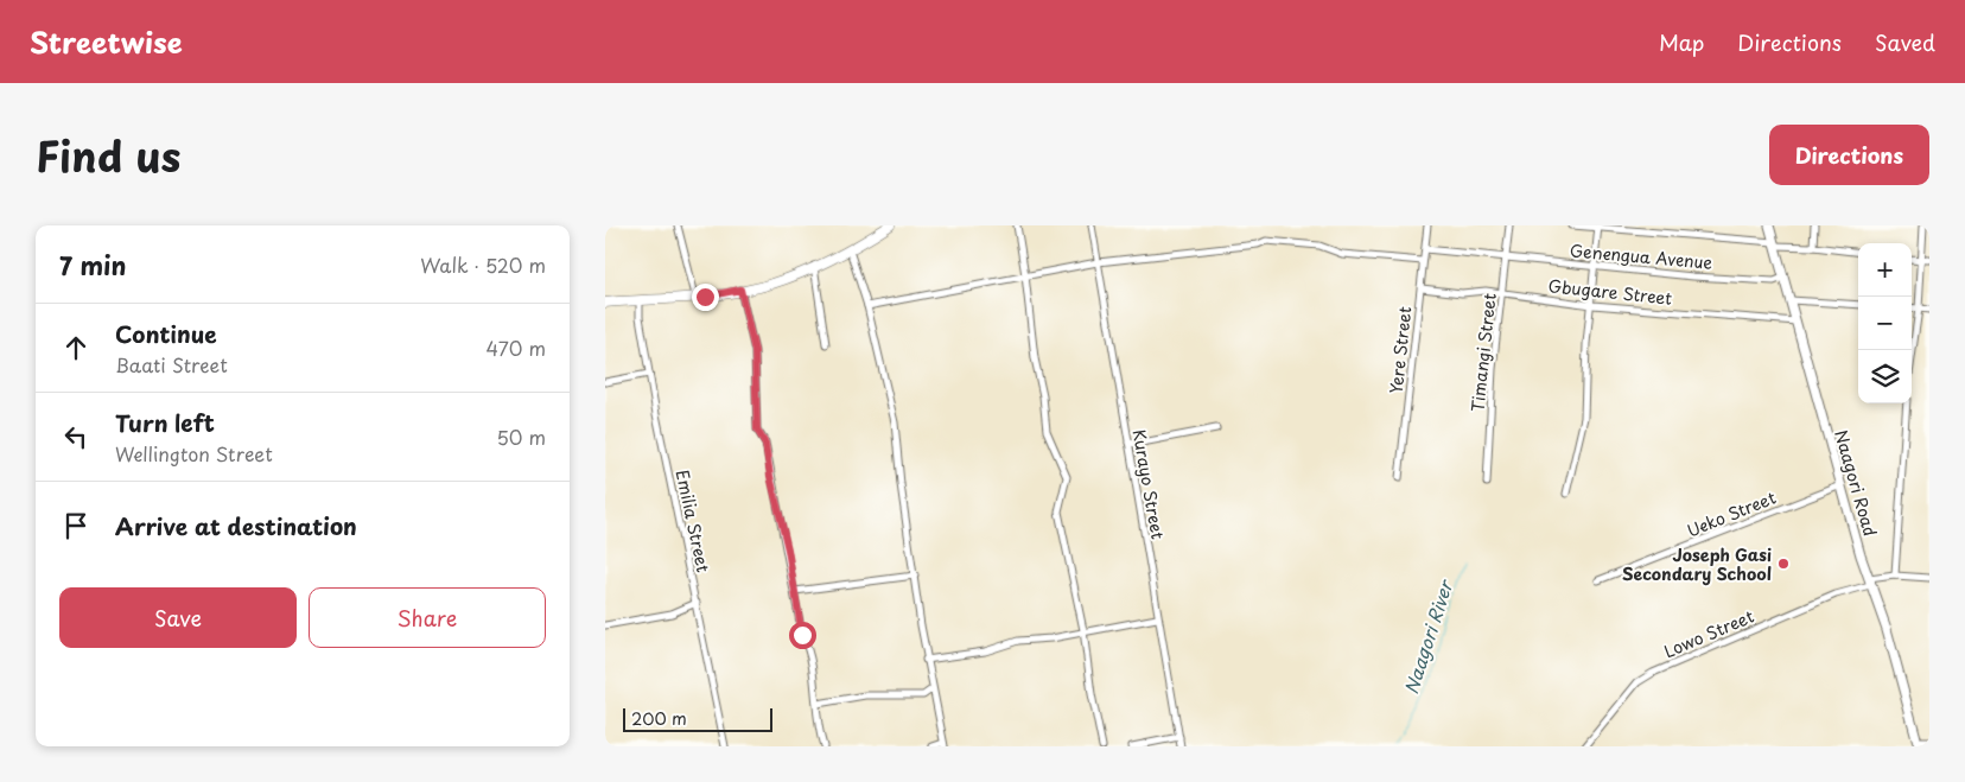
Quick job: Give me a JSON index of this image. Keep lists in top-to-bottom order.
{
  "streets": {
    "street": [
      "Genengua Avenue",
      "Gbugare Street",
      "Yere Street",
      "Timangi Street",
      "Naagori Road",
      "Kurayo Street",
      "Ueko Street",
      "Emilia Street",
      "Lowo Street"
    ]
  },
  "crossings": [
    ["Genengua Avenue", "Yere Street"],
    ["Genengua Avenue", "Timangi Street"],
    ["Genengua Avenue", "Naagori Road"],
    ["Gbugare Street", "Yere Street"],
    ["Gbugare Street", "Timangi Street"],
    ["Gbugare Street", "Naagori Road"],
    ["Naagori Road", "Ueko Street"],
    ["Naagori Road", "Lowo Street"]
  ],
  "water": ["Naagori River"],
  "places": ["Joseph Gasi Secondary School"],
  "scale_bar": "200 m",
  "page": {
    "header": "Streetwise",
    "nav": ["Map", "Directions", "Saved"],
    "title": "Find us",
    "buttons": [
      "Directions",
      ["Save", "Share"]
    ],
    "heading": ["7 min", "Walk · 520 m"],
    "map_buttons": ["+", "−"],
    "list": [
      ["Continue", "Baati Street", "470 m"],
      ["Turn left", "Wellington Street", "50 m"],
      "Arrive at destination"
    ],
    "scale": "200 m"
  }
}
